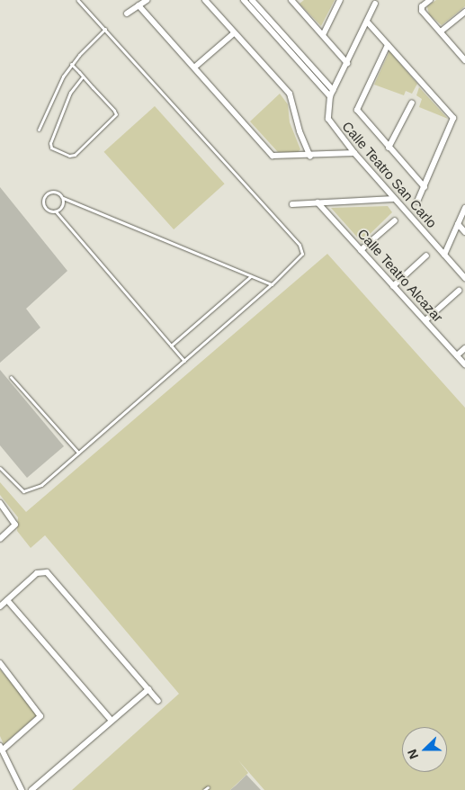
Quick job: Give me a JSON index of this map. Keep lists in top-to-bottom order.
{
  "streets": {
    "street": ["Calle Teatro San Carlo", "Calle Teatro Alcazar"]
  },
  "north": "left"
}
